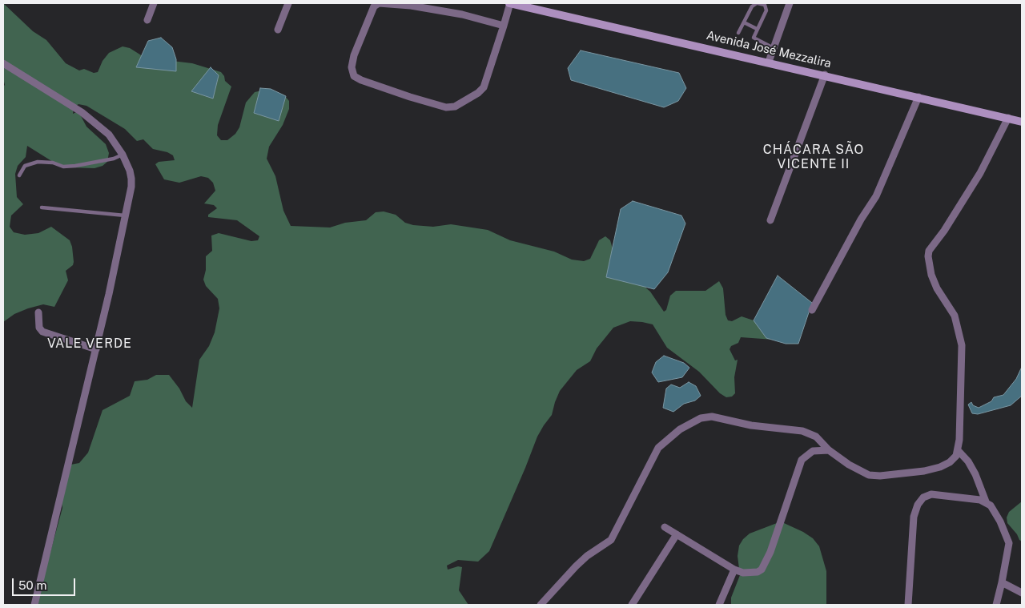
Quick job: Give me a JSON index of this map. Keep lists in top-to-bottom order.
{
  "streets": {
    "main road": ["Avenida José Mezzalira"]
  },
  "districts": ["CHÁCARA SÃO VICENTE II", "VALE VERDE"],
  "scale_bar": "50 m"
}
